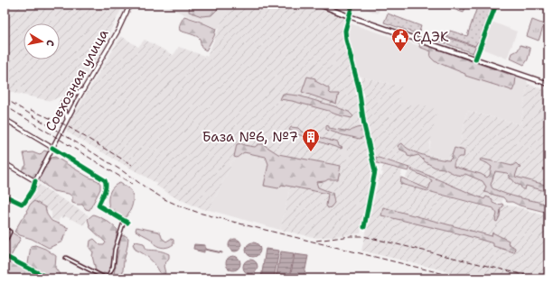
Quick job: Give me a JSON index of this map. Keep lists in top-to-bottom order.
{
  "streets": {
    "main road": ["Совхозная улица"]
  },
  "places": {
    "public building": ["СДЭК"],
    "building": ["База №6, №7"]
  },
  "north": "right"
}
